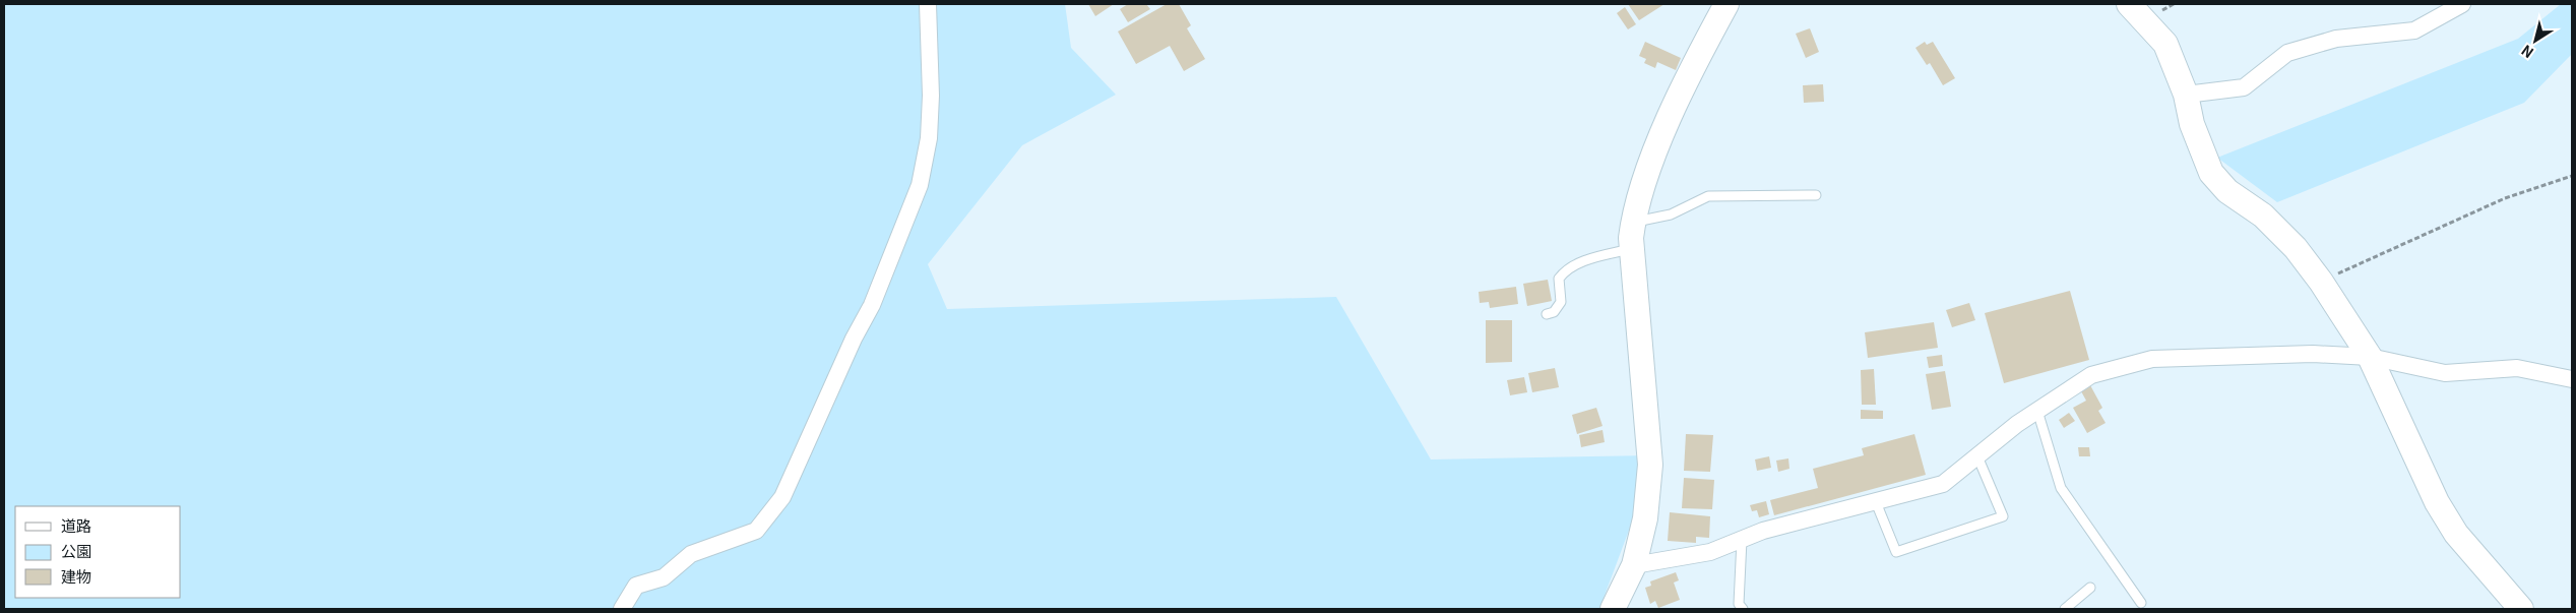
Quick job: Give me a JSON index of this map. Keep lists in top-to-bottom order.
{
  "legend": ["道路", "公園", "建物"],
  "north": "bottom left"
}
